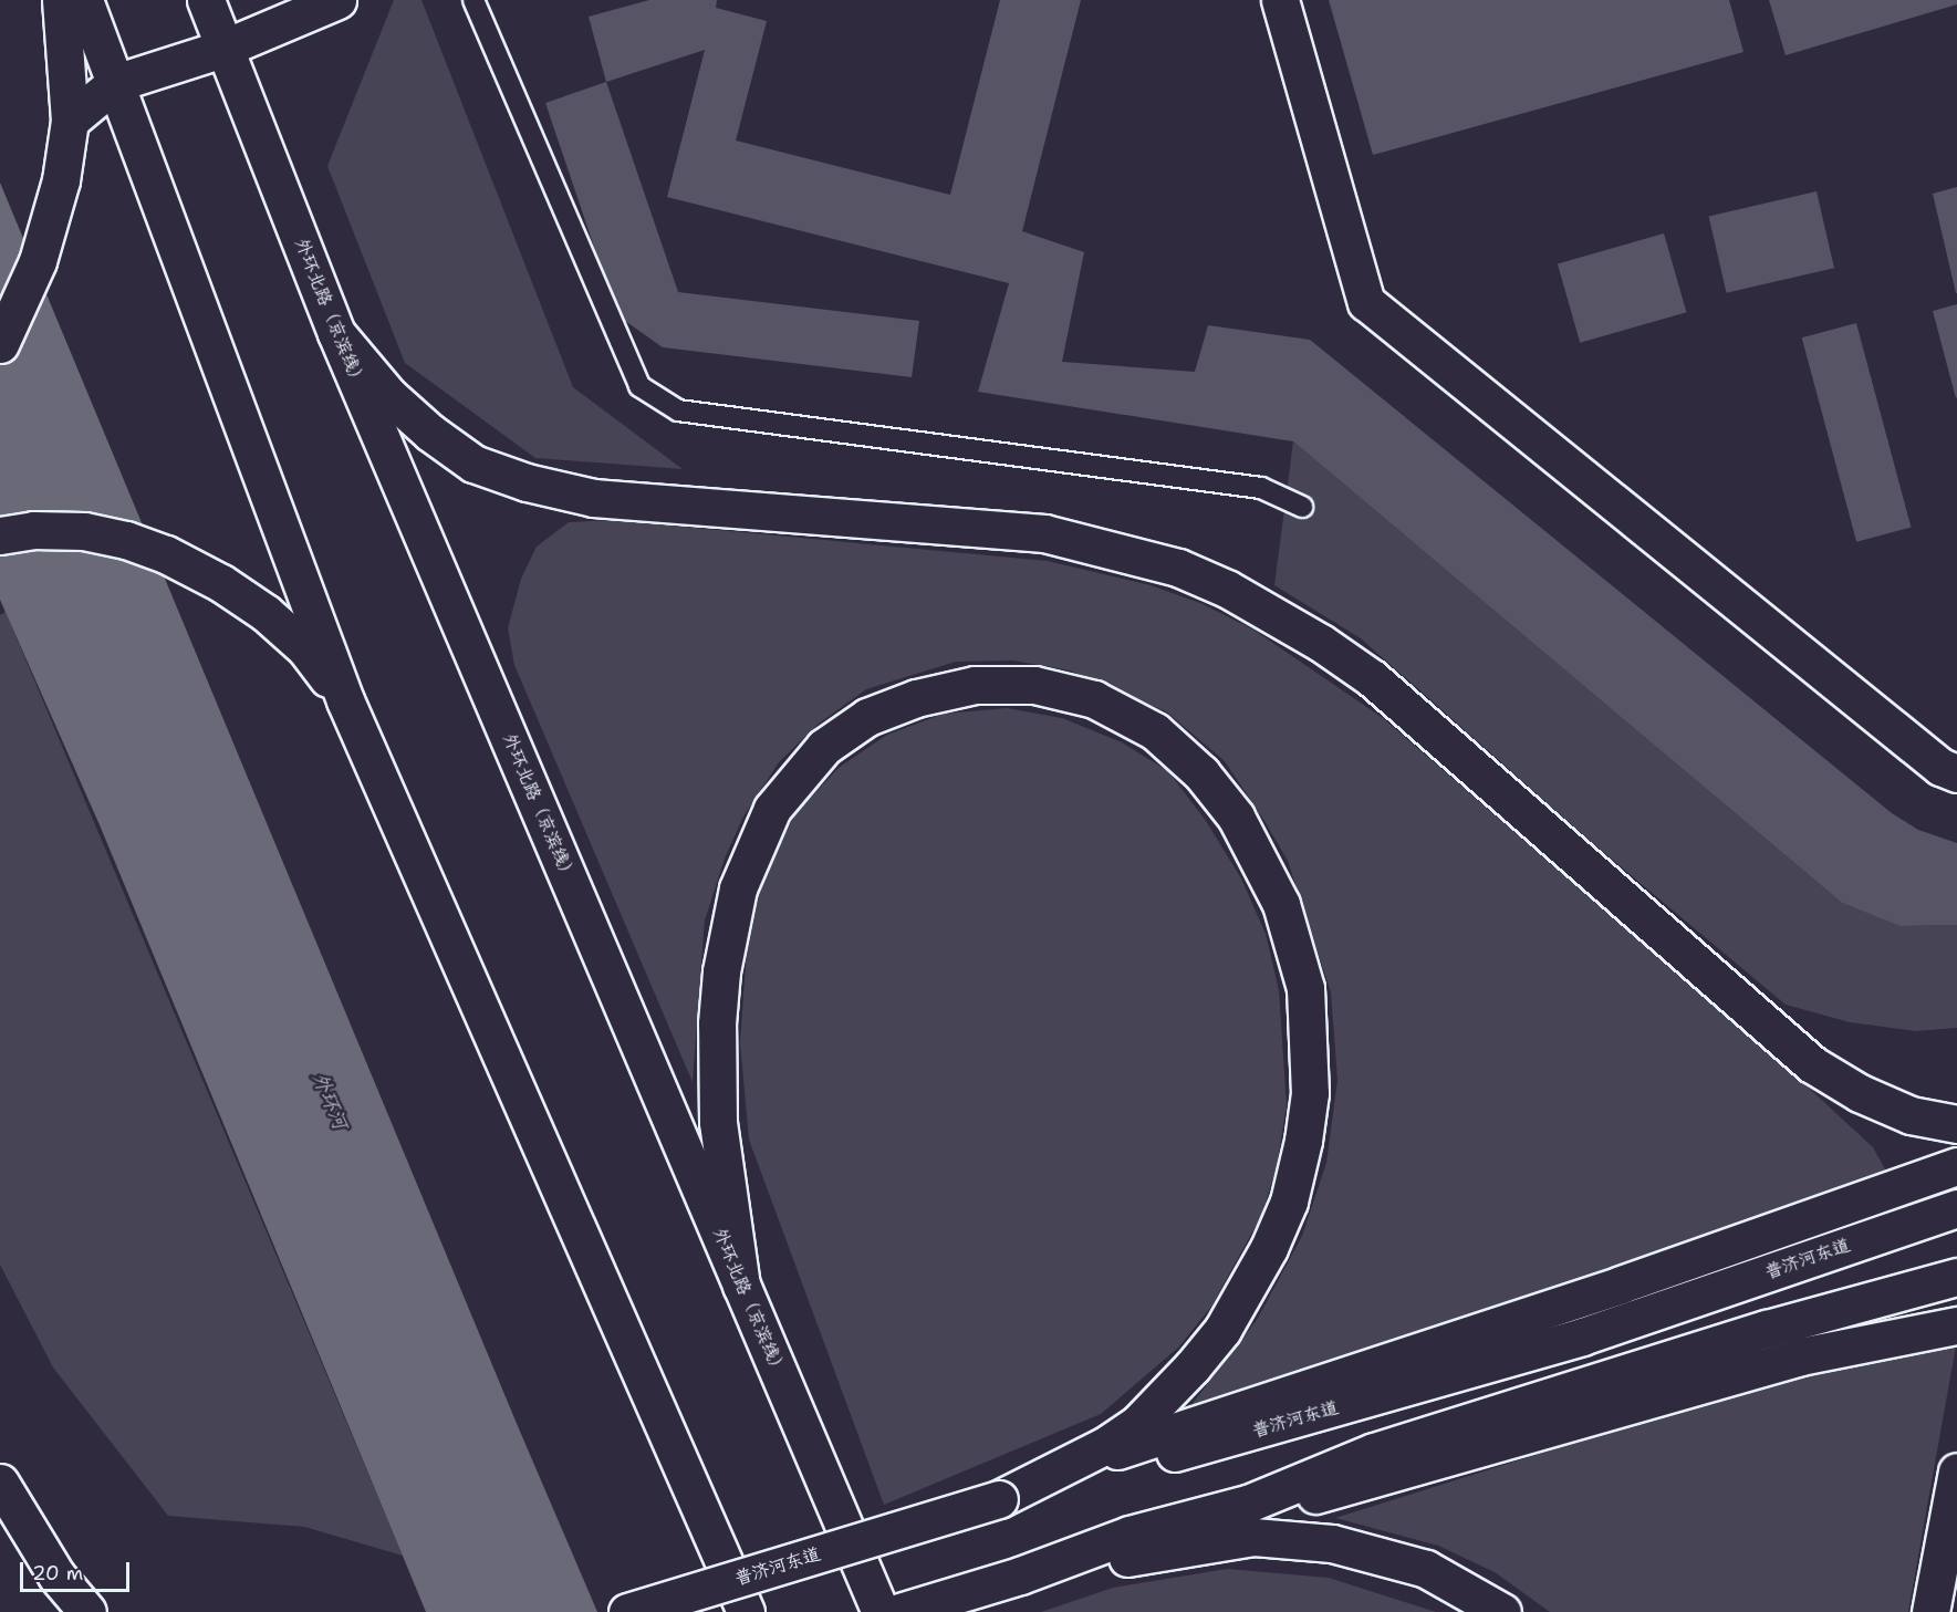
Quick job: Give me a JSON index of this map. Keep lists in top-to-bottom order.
{
  "streets": {
    "main road": ["外环北路（京滨线）", "普济河东道"]
  },
  "water": ["外环河"],
  "scale_bar": "20 m"
}
